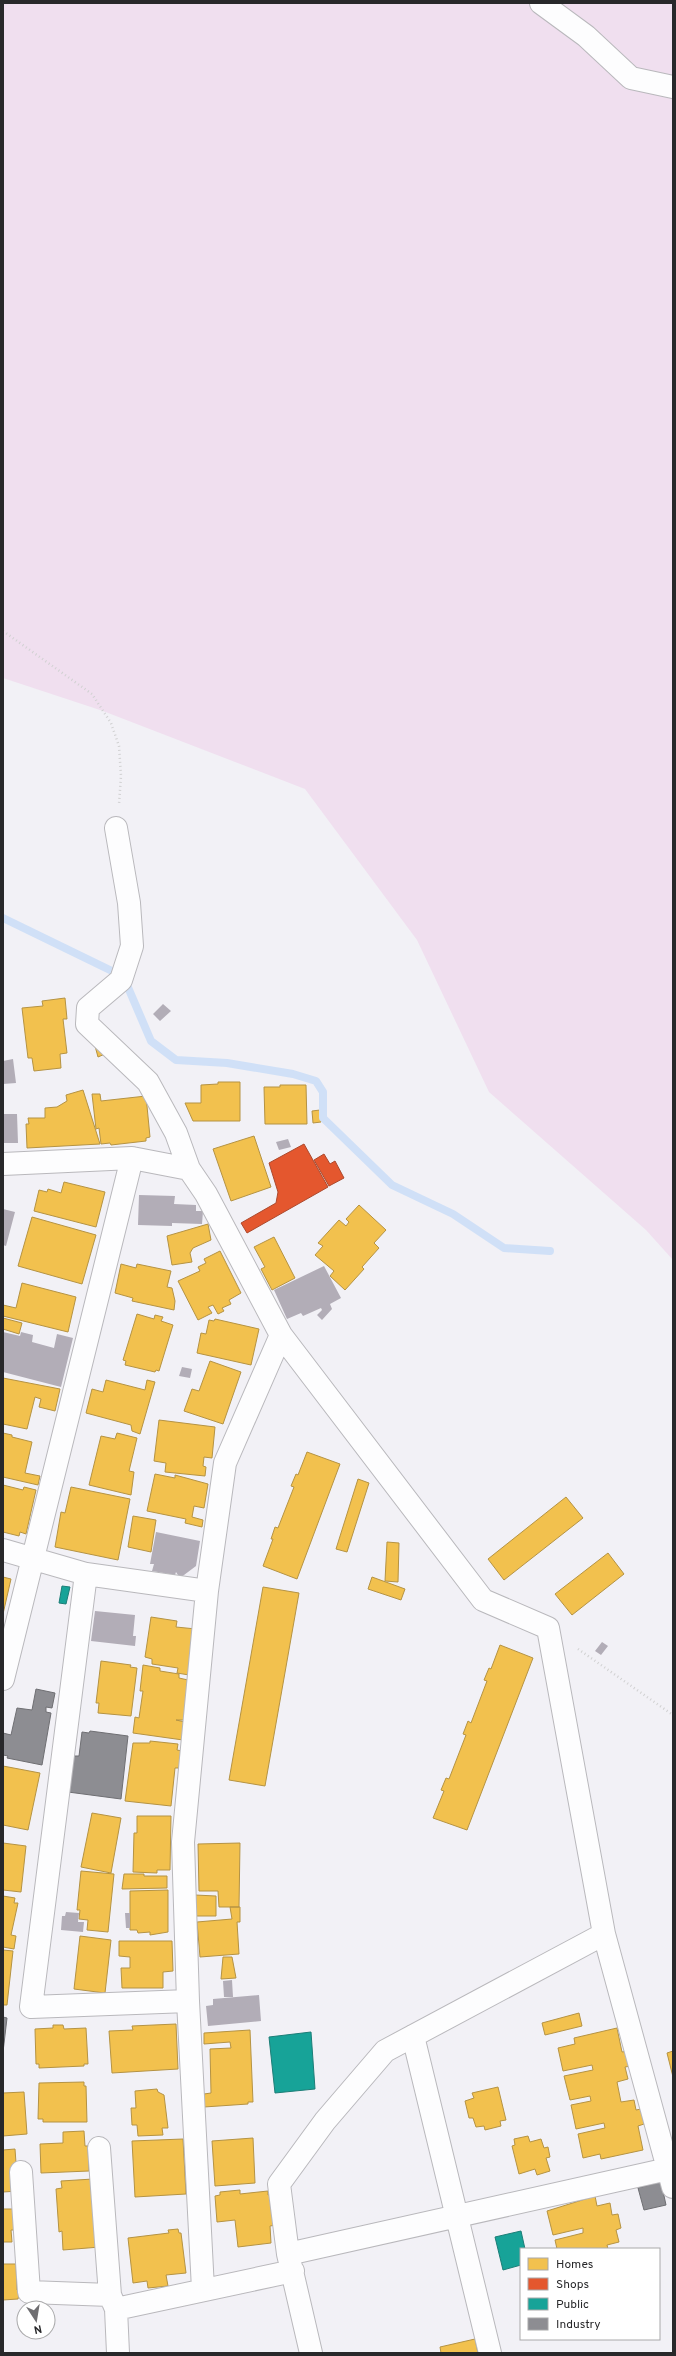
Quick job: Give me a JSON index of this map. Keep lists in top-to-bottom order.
{
  "legend": [
    "Homes",
    "Shops",
    "Public",
    "Industry"
  ],
  "north": "bottom"
}
